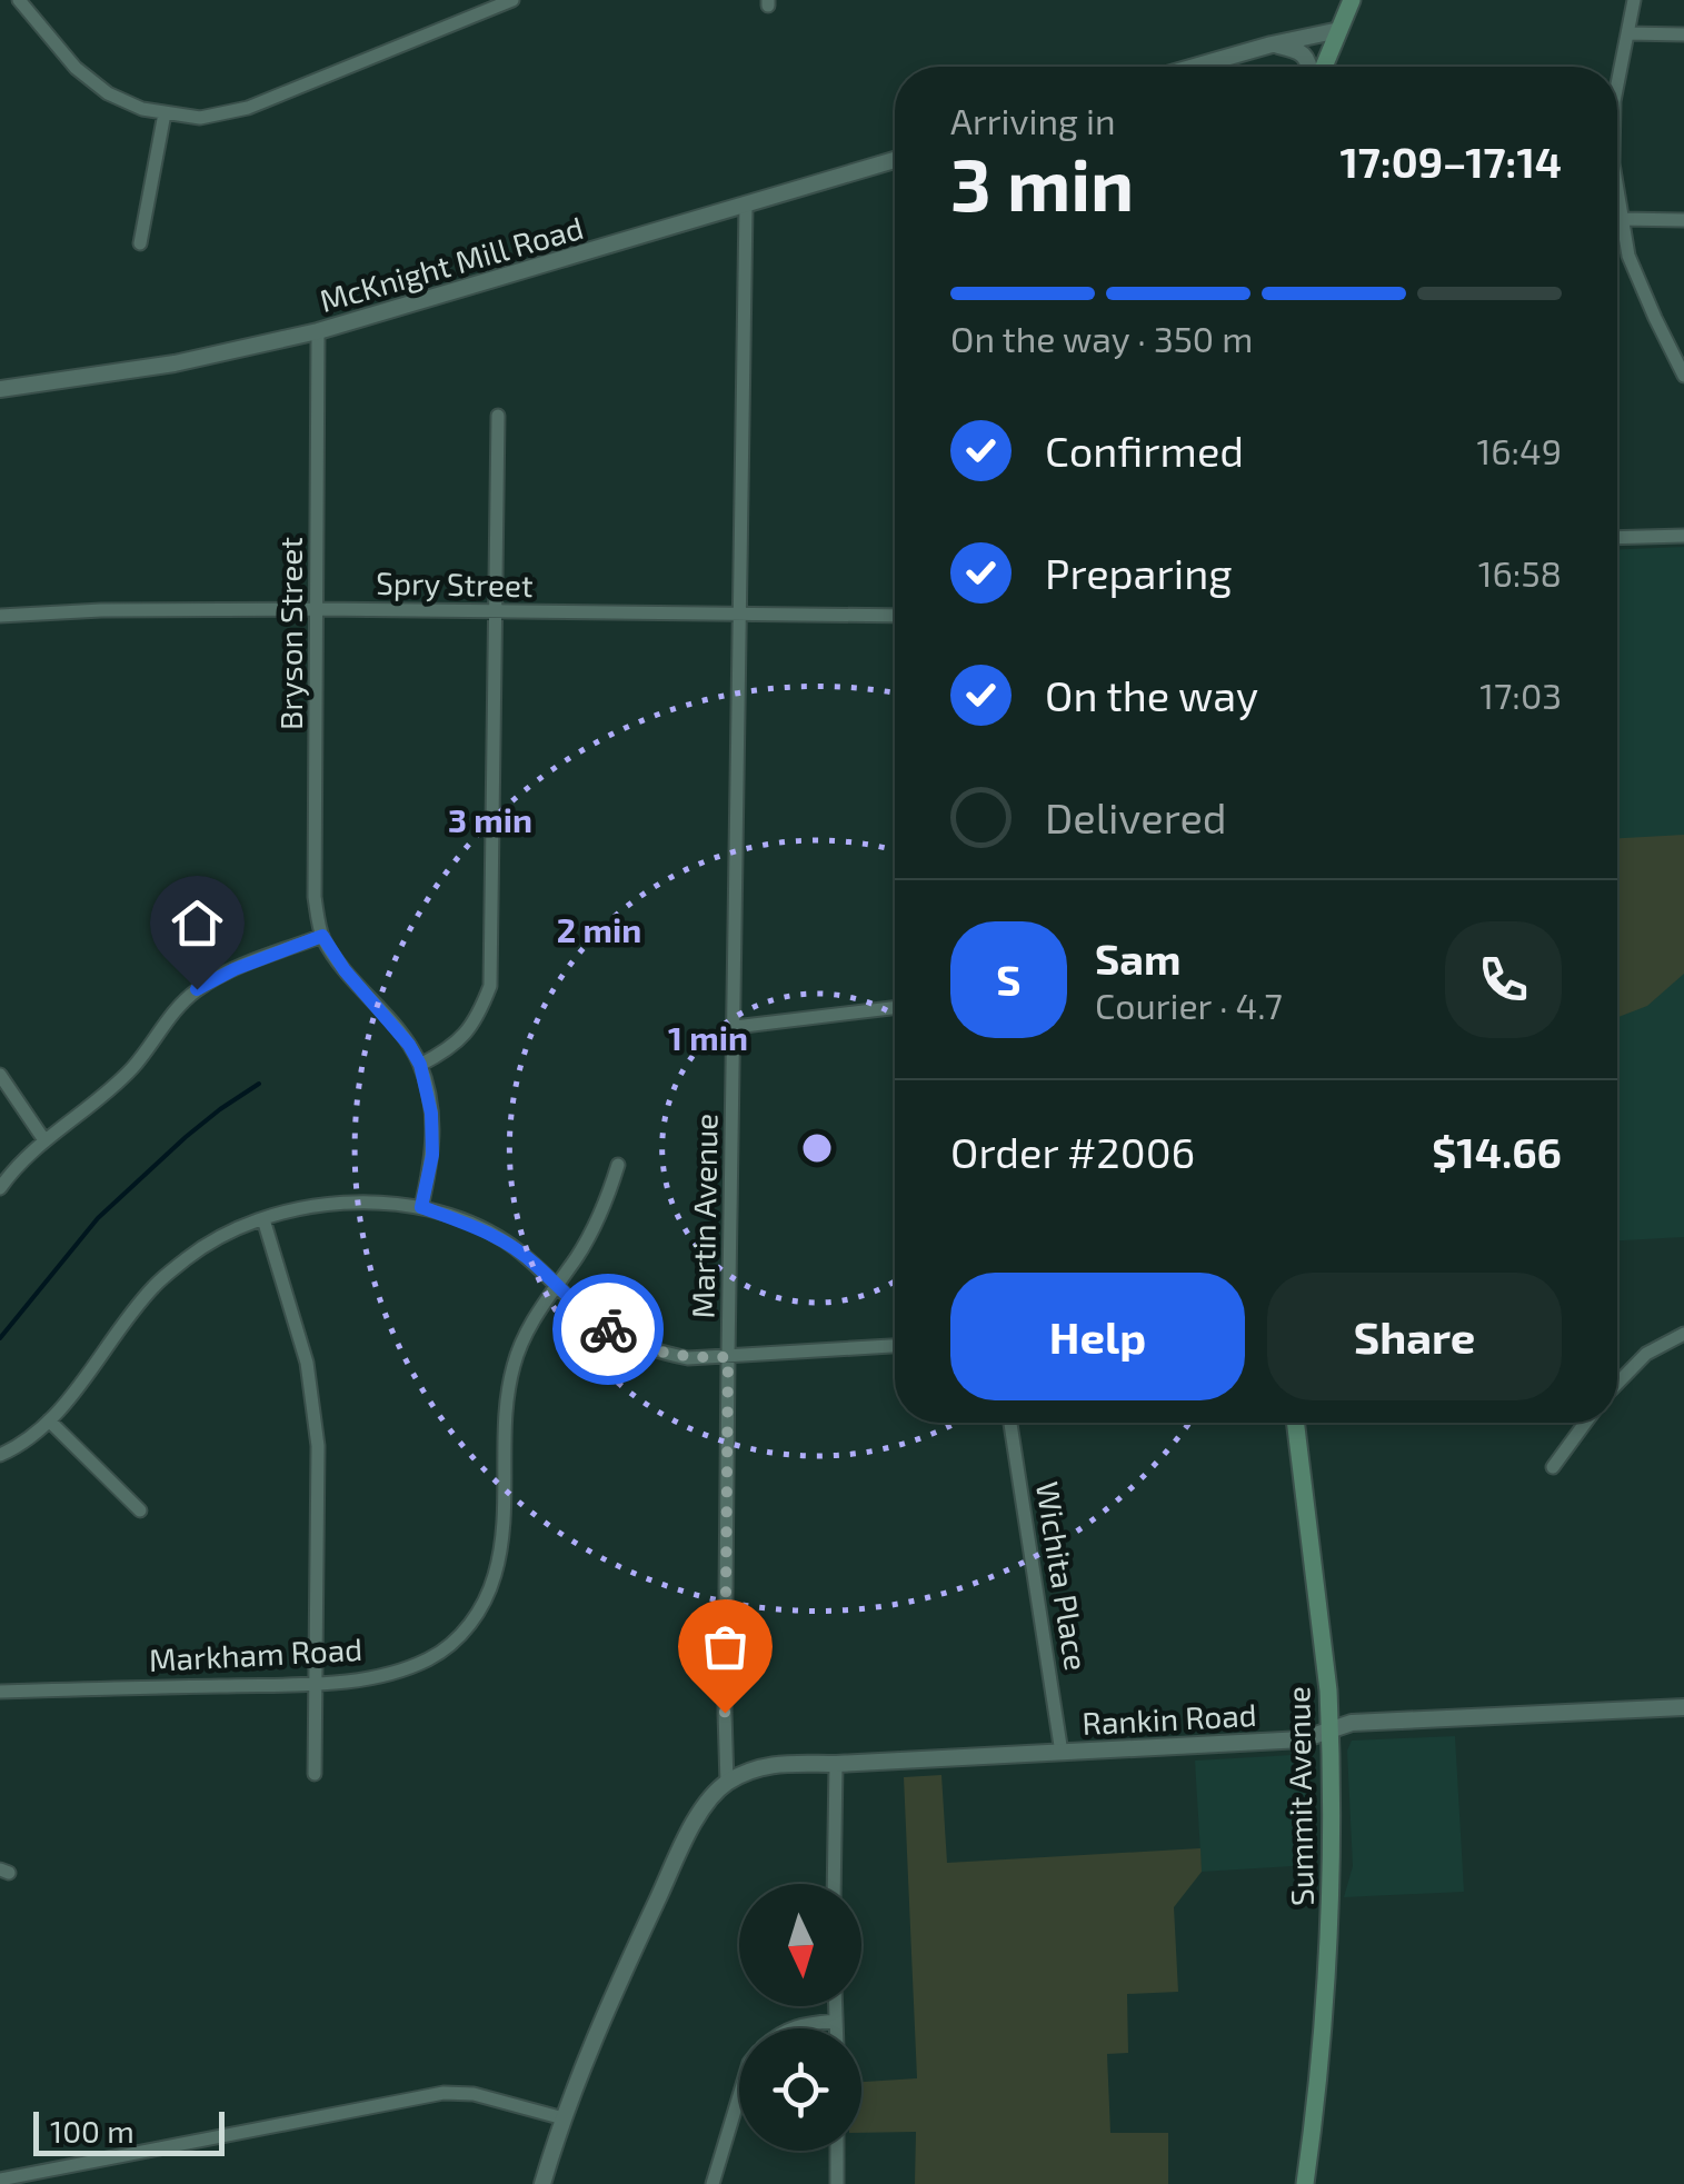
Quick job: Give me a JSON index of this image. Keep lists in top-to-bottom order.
{
  "streets": {
    "main road": ["Summit Avenue"],
    "street": [
      "McKnight Mill Road",
      "Spry Street",
      "Bryson Street",
      "Martin Avenue",
      "Wichita Place",
      "Markham Road",
      "Rankin Road"
    ]
  },
  "crossings": [
    ["McKnight Mill Road", "Bryson Street"],
    ["McKnight Mill Road", "Martin Avenue"],
    ["Spry Street", "Bryson Street"],
    ["Spry Street", "Martin Avenue"],
    ["Martin Avenue", "Rankin Road"],
    ["Wichita Place", "Rankin Road"],
    ["Rankin Road", "Summit Avenue"]
  ],
  "scale_bar": "100 m",
  "north": "bottom",
  "page": {
    "heading": ["3 min", "Arriving in", "17:09–17:14"],
    "panel": [
      "Sam",
      "Courier · 4.7",
      "Order #2006",
      "$14.66"
    ],
    "bar": "On the way · 350 m",
    "list": [
      ["Confirmed", "16:49"],
      ["Preparing", "16:58"],
      ["On the way", "17:03"],
      "Delivered"
    ],
    "round": "S",
    "buttons": ["Help", "Share"],
    "scale": "100 m"
  },
  "rings": ["3 min", "2 min", "1 min"]
}
